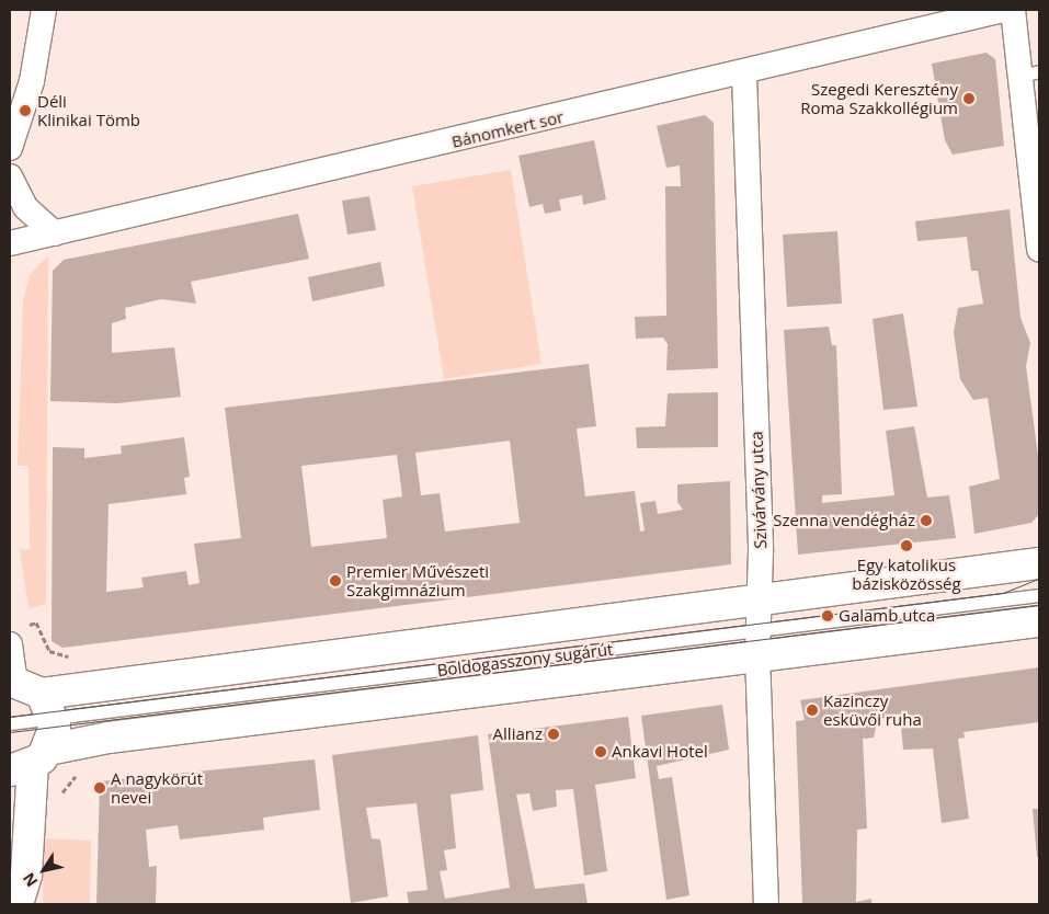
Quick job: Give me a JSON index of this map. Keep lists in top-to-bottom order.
{
  "streets": {
    "street": ["Bánomkert sor", "Szivárvány utca", "Boldogasszony sugárút"]
  },
  "crossings": [
    ["Bánomkert sor", "Szivárvány utca"],
    ["Szivárvány utca", "Boldogasszony sugárút"]
  ],
  "places": [
    "Szegedi Keresztény Roma Szakkollégium",
    "Déli Klinikai Tömb",
    "Szenna vendégház",
    "Egy katolikus bázisközösség",
    "Premier Művészeti Szakgimnázium",
    "Galamb utca",
    "Kazinczy esküvői ruha",
    "Allianz",
    "Ankavi Hotel",
    "A nagykörút nevei"
  ],
  "north": "bottom left"
}
